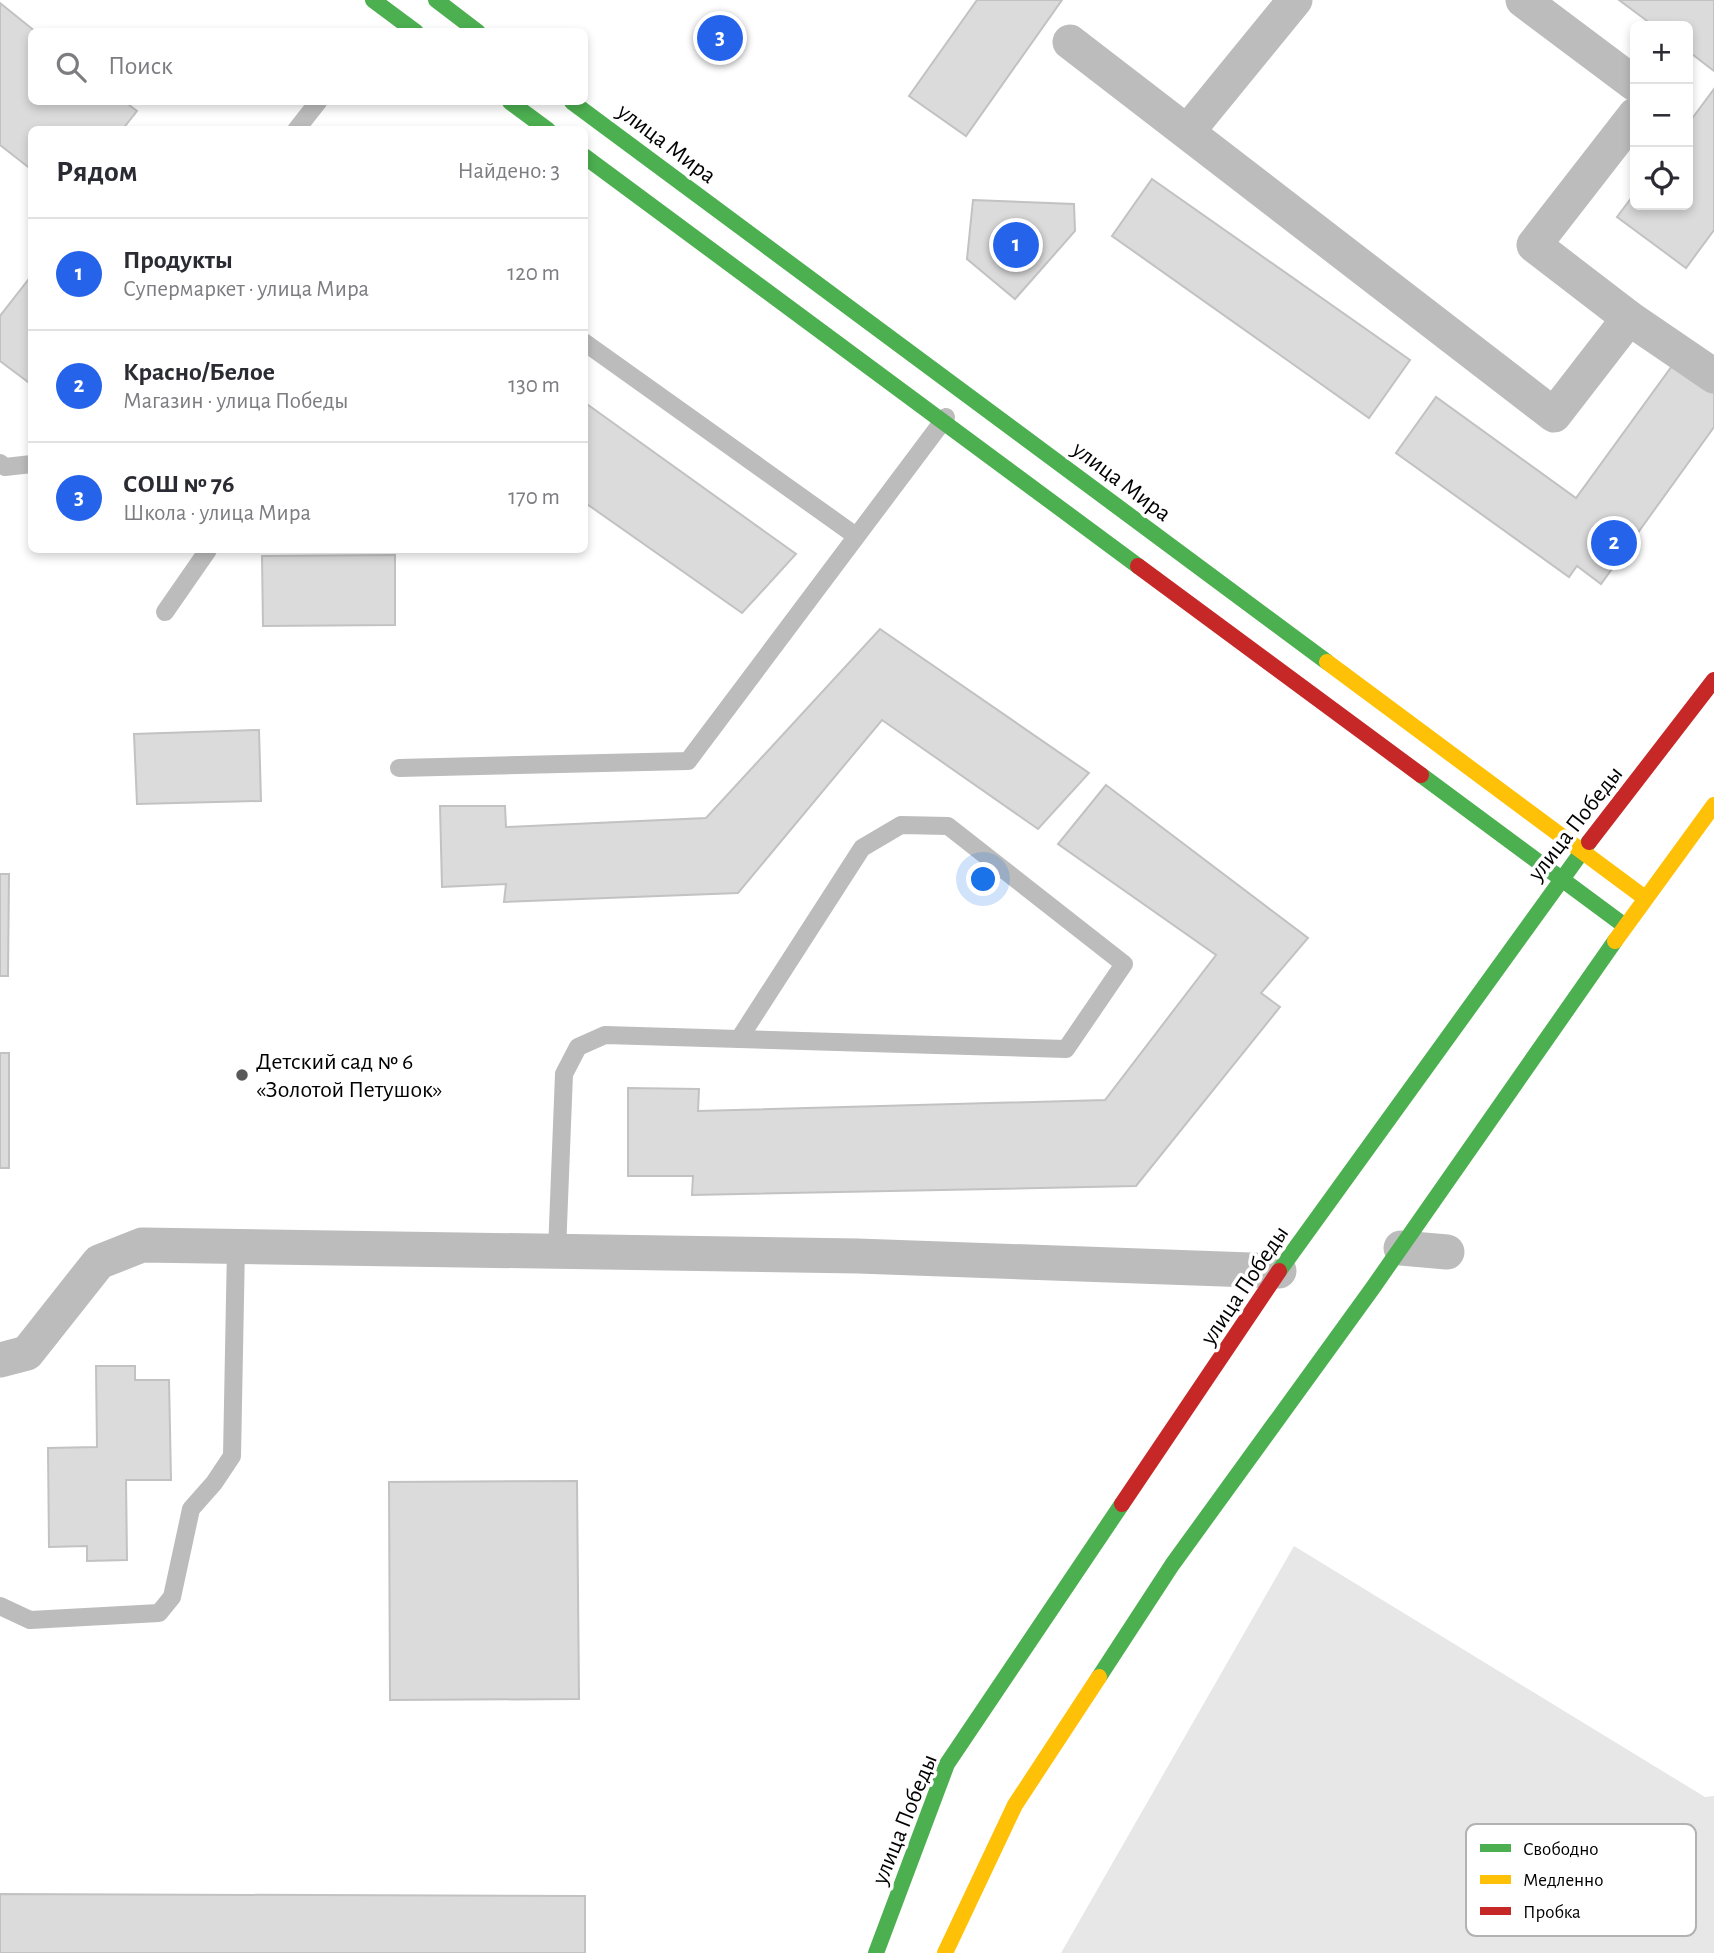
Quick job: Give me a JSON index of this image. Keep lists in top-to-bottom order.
{
  "streets": {
    "street": ["улица Мира", "улица Победы"]
  },
  "crossings": [
    ["улица Мира", "улица Победы"]
  ],
  "places": ["Детский сад № 6 «Золотой Петушок»"],
  "legend": ["Свободно", "Медленно", "Пробка"],
  "page": {
    "pins": ["3", "1", "2"],
    "map_buttons": ["+", "−"],
    "search": "Поиск",
    "heading": ["Рядом", "Найдено: 3"],
    "list": [
      {
        "mark": "1",
        "name": "Продукты",
        "note": "Супермаркет · улица Мира",
        "value": "120 m"
      },
      {
        "mark": "2",
        "name": "Красно/Белое",
        "note": "Магазин · улица Победы",
        "value": "130 m"
      },
      {
        "mark": "3",
        "name": "СОШ № 76",
        "note": "Школа · улица Мира",
        "value": "170 m"
      }
    ]
  }
}
